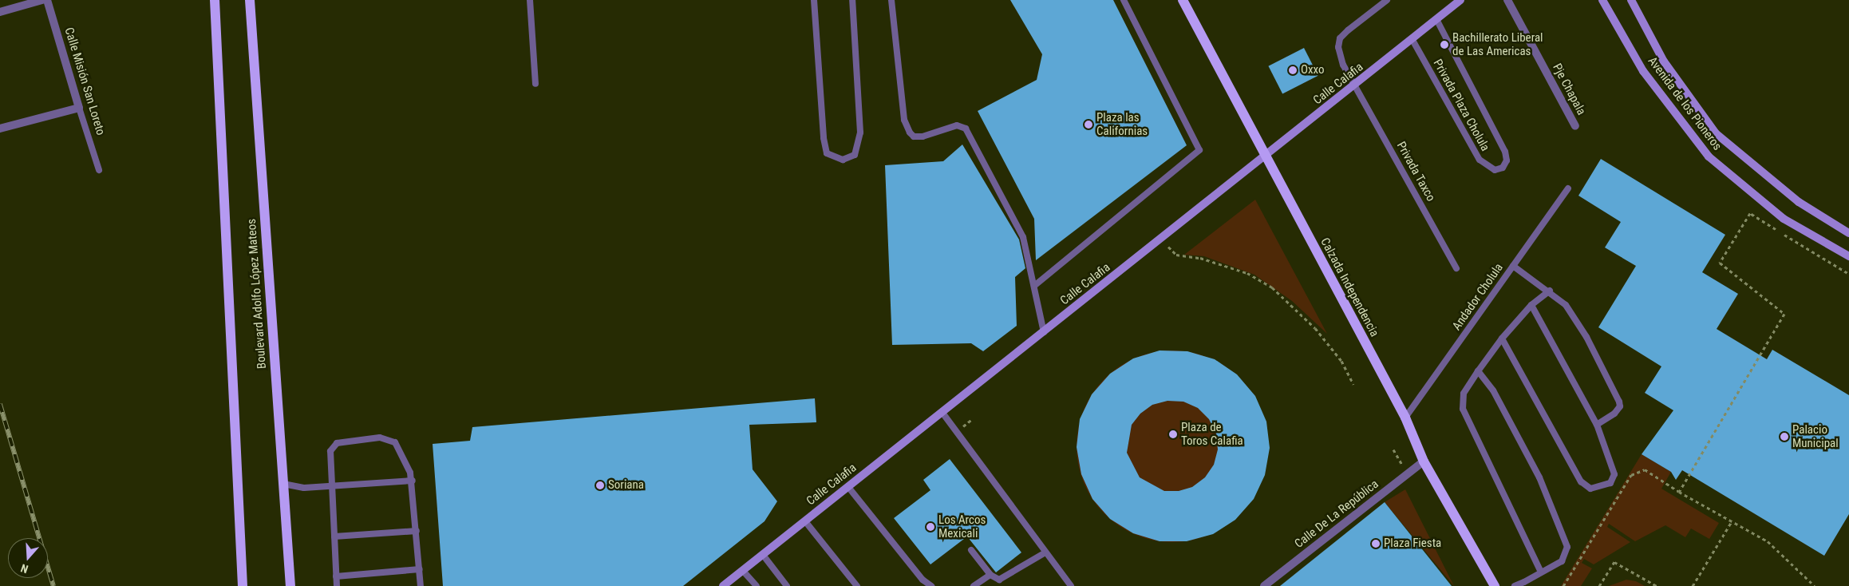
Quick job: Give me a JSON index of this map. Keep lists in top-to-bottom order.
{
  "streets": {
    "main road": ["Calzada Independencia", "Boulevard Adolfo López Mateos"],
    "street": [
      "Calle Misión San Loreto",
      "Calle Calafia",
      "Pje Chapala",
      "Avenida de los Pioneros",
      "Calle De La República"
    ],
    "lane": ["Privada Plaza Cholula", "Privada Taxco", "Andador Cholula"]
  },
  "crossings": [
    ["Calle Calafia", "Privada Plaza Cholula"],
    ["Calle Calafia", "Privada Taxco"],
    ["Calle Calafia", "Calzada Independencia"],
    ["Calzada Independencia", "Andador Cholula"],
    ["Calzada Independencia", "Calle De La República"]
  ],
  "places": [
    "Bachillerato Liberal de Las Americas",
    "Oxxo",
    "Plaza las Californias",
    "Plaza de Toros Calafia",
    "Palacio Municipal",
    "Soriana",
    "Los Arcos Mexicali",
    "Plaza Fiesta"
  ],
  "north": "bottom"
}
